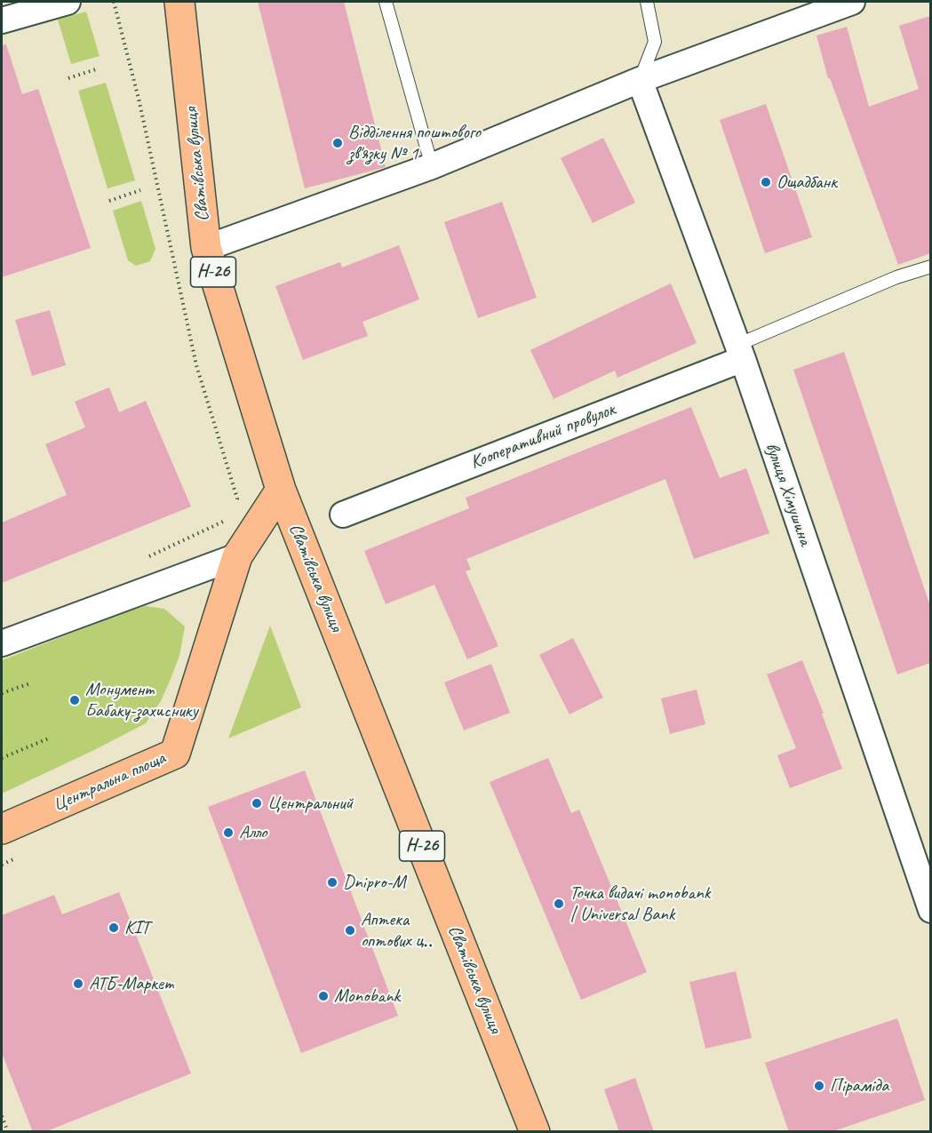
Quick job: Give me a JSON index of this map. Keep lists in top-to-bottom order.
{
  "streets": {
    "main road": ["Сватівська вулиця", "Н-26", "Центральна площа"],
    "street": ["Кооперативний провулок", "вулиця Хімушина"]
  },
  "crossings": [
    ["Сватівська вулиця", "Центральна площа"],
    ["Кооперативний провулок", "вулиця Хімушина"]
  ],
  "places": [
    "Відділення поштового зв'язку № 1",
    "Ощадбанк",
    "Монумент Бабаку-захиснику",
    "Центральний",
    "Алло",
    "Dnipro-M",
    "Точка видачі monobank | Universal Bank",
    "КІТ",
    "Аптека оптових ц‥",
    "АТБ-Маркет",
    "Monobank",
    "Піраміда"
  ]
}
